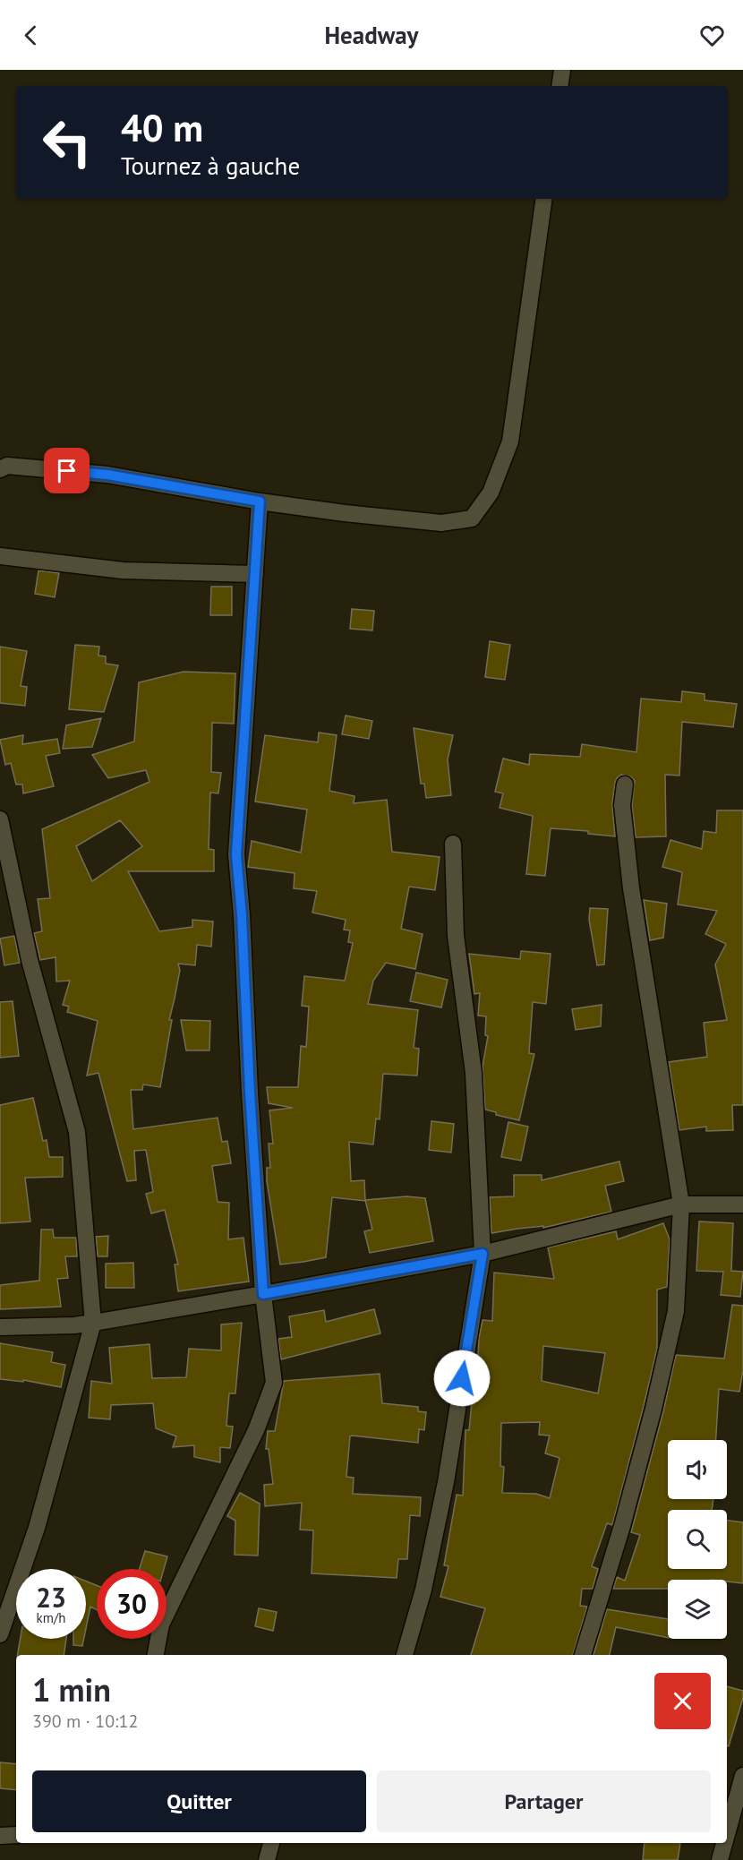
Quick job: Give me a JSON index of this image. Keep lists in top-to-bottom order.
{
  "page": {
    "header": "Headway",
    "turn": ["40 m", "Tournez à gauche"],
    "speed": "23 km/h",
    "limit": "30",
    "heading": ["1 min", "390 m · 10:12"],
    "buttons": ["Quitter", "Partager"]
  }
}
